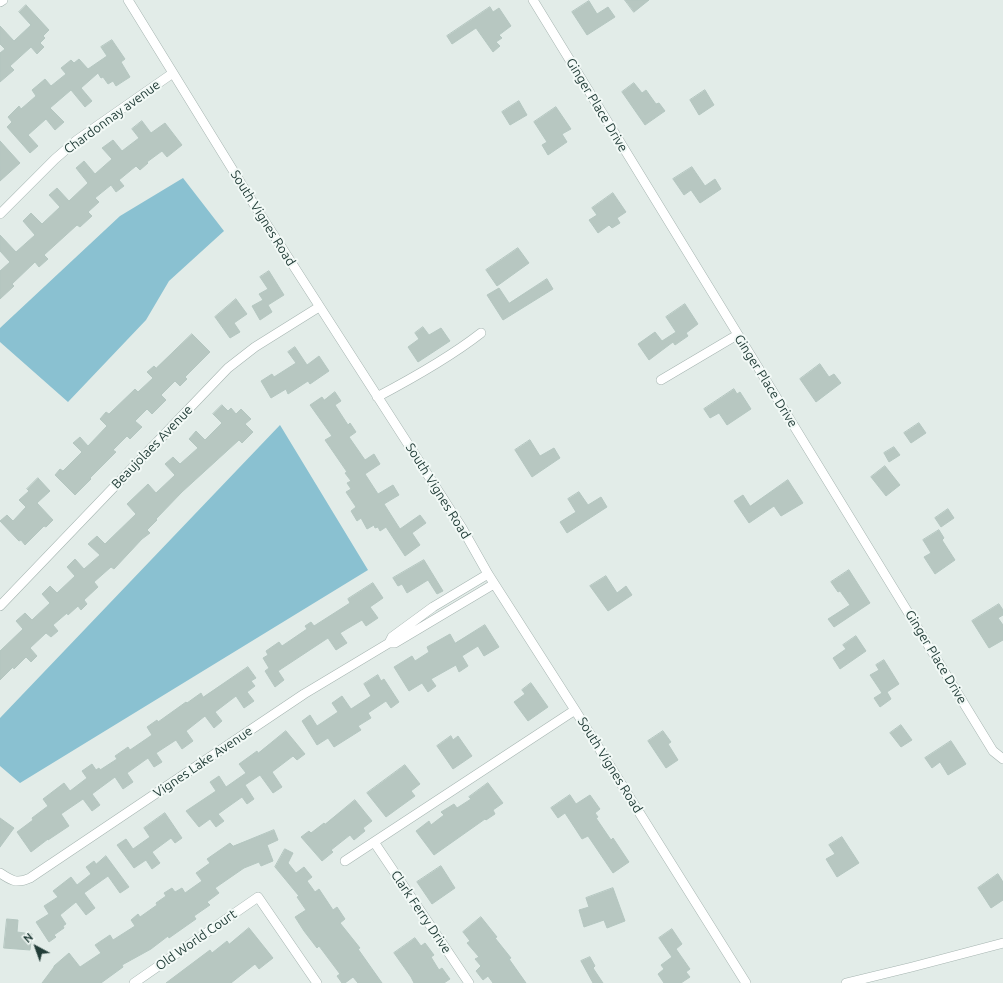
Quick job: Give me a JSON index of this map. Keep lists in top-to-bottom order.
{
  "streets": {
    "street": [
      "Ginger Place Drive",
      "Chardonnay avenue",
      "South Vignes Road",
      "Beaujolaes Avenue",
      "Vignes Lake Avenue",
      "Clark Ferry Drive",
      "Old World Court"
    ]
  },
  "crossings": [
    ["Chardonnay avenue", "South Vignes Road"],
    ["South Vignes Road", "Beaujolaes Avenue"],
    ["South Vignes Road", "Vignes Lake Avenue"]
  ],
  "north": "top left"
}
